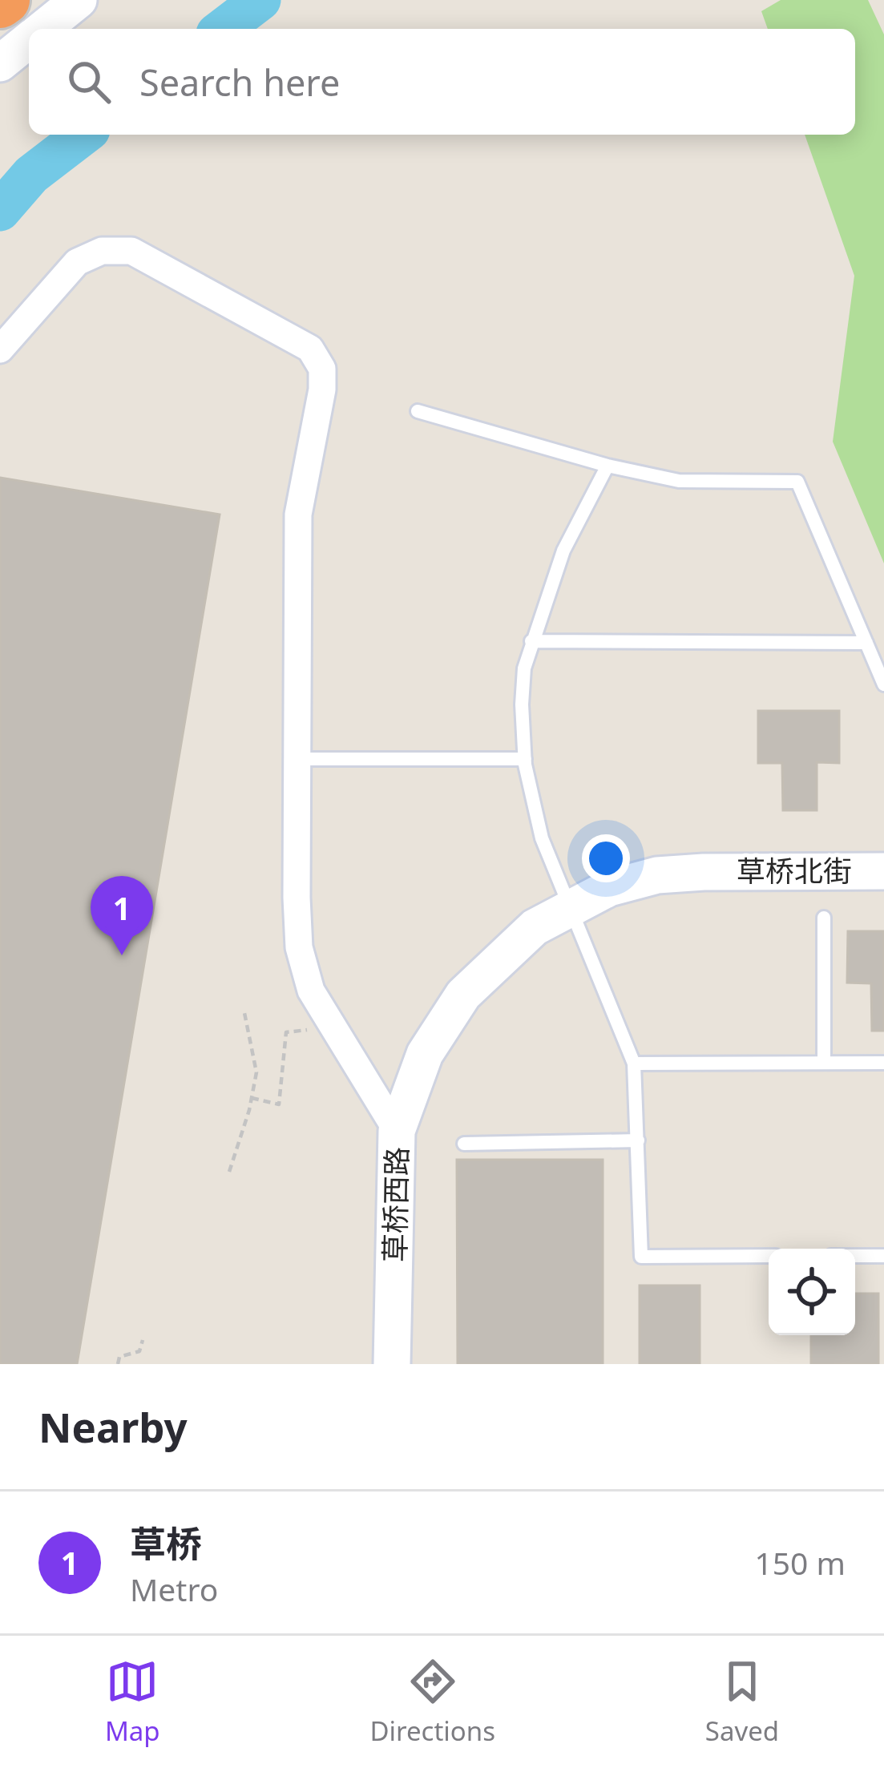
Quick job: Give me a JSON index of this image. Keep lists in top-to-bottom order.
{
  "streets": {
    "street": ["草桥北街", "草桥西路"]
  },
  "crossings": [
    ["草桥北街", "草桥西路"]
  ],
  "page": {
    "search": "Search here",
    "pins": "1",
    "heading": "Nearby",
    "list": [
      {
        "mark": "1",
        "name": "草桥",
        "note": "Metro",
        "value": "150 m"
      }
    ],
    "nav": ["Map", "Directions", "Saved"]
  }
}
